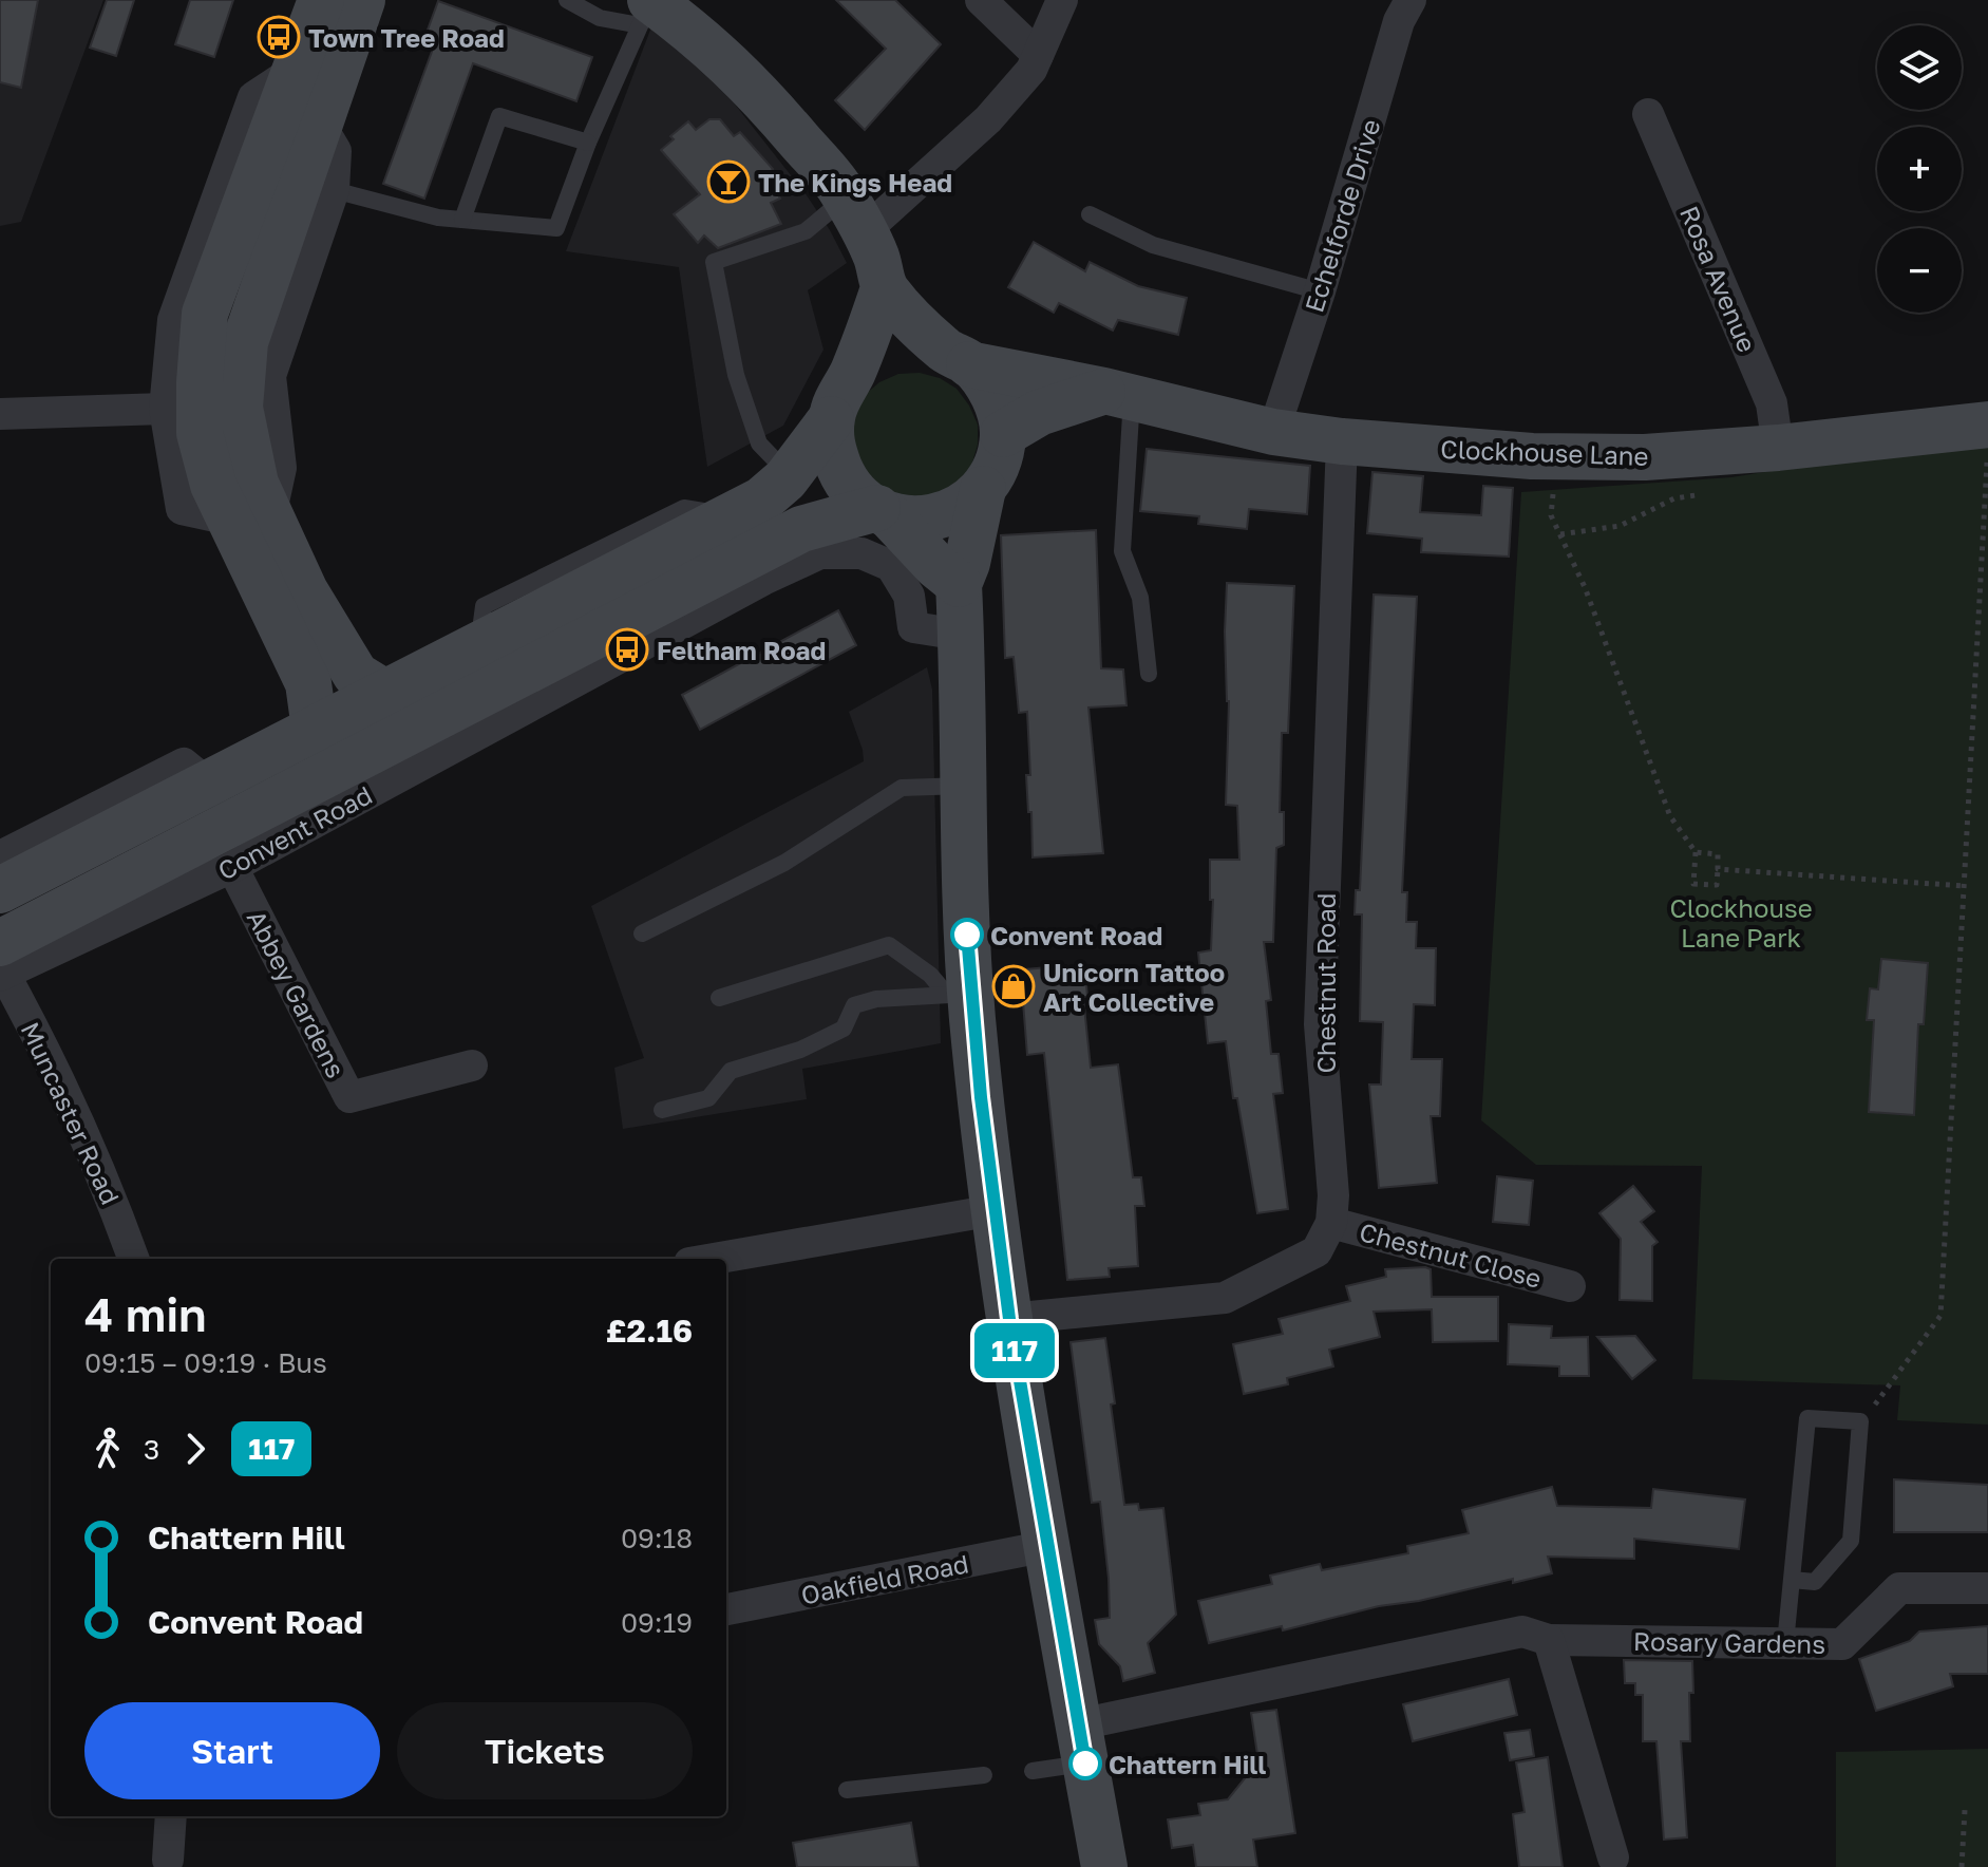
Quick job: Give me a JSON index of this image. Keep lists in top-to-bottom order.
{
  "streets": {
    "main road": ["Clockhouse Lane", "Convent Road"],
    "street": [
      "Echelforde Drive",
      "Rosa Avenue",
      "Chestnut Road",
      "Abbey Gardens",
      "Muncaster Road",
      "Chestnut Close",
      "Oakfield Road",
      "Rosary Gardens"
    ]
  },
  "crossings": [
    ["Echelforde Drive", "Clockhouse Lane"],
    ["Rosa Avenue", "Clockhouse Lane"],
    ["Clockhouse Lane", "Convent Road"],
    ["Clockhouse Lane", "Chestnut Road"],
    ["Convent Road", "Abbey Gardens"],
    ["Convent Road", "Muncaster Road"],
    ["Chestnut Road", "Chestnut Close"]
  ],
  "parks": ["Clockhouse Lane Park"],
  "places": {
    "bus stop": ["Town Tree Road", "Feltham Road"],
    "bar": ["The Kings Head"],
    "other": ["Convent Road", "Chattern Hill"],
    "shop": ["Unicorn Tattoo Art Collective"]
  },
  "lines": ["bus line 117"],
  "page": {
    "on_map": "117",
    "map_buttons": ["+", "−"],
    "heading": ["4 min", "09:15 – 09:19 · Bus", "£2.16"],
    "legs": ["3", "117"],
    "list": [
      {
        "name": "Chattern Hill",
        "value": "09:18"
      },
      {
        "name": "Convent Road",
        "value": "09:19"
      }
    ],
    "buttons": ["Start", "Tickets"]
  }
}
